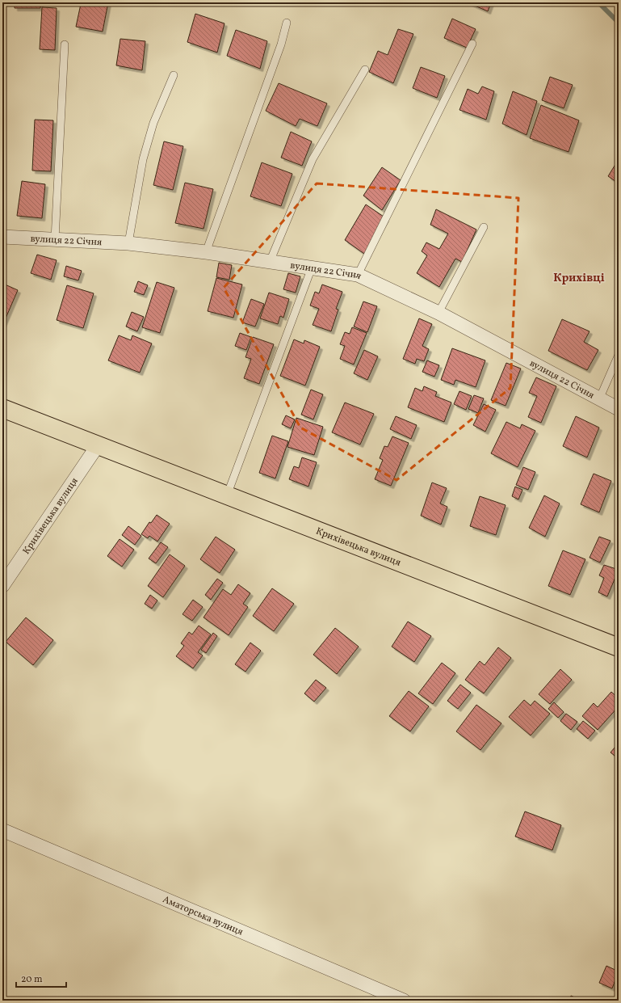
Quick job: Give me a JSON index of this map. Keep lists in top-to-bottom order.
{
  "streets": {
    "main road": ["Крихівецька вулиця"],
    "street": ["вулиця 22 Січня", "Аматорська вулиця"]
  },
  "districts": ["Крихівці"],
  "scale_bar": "20 m"
}
